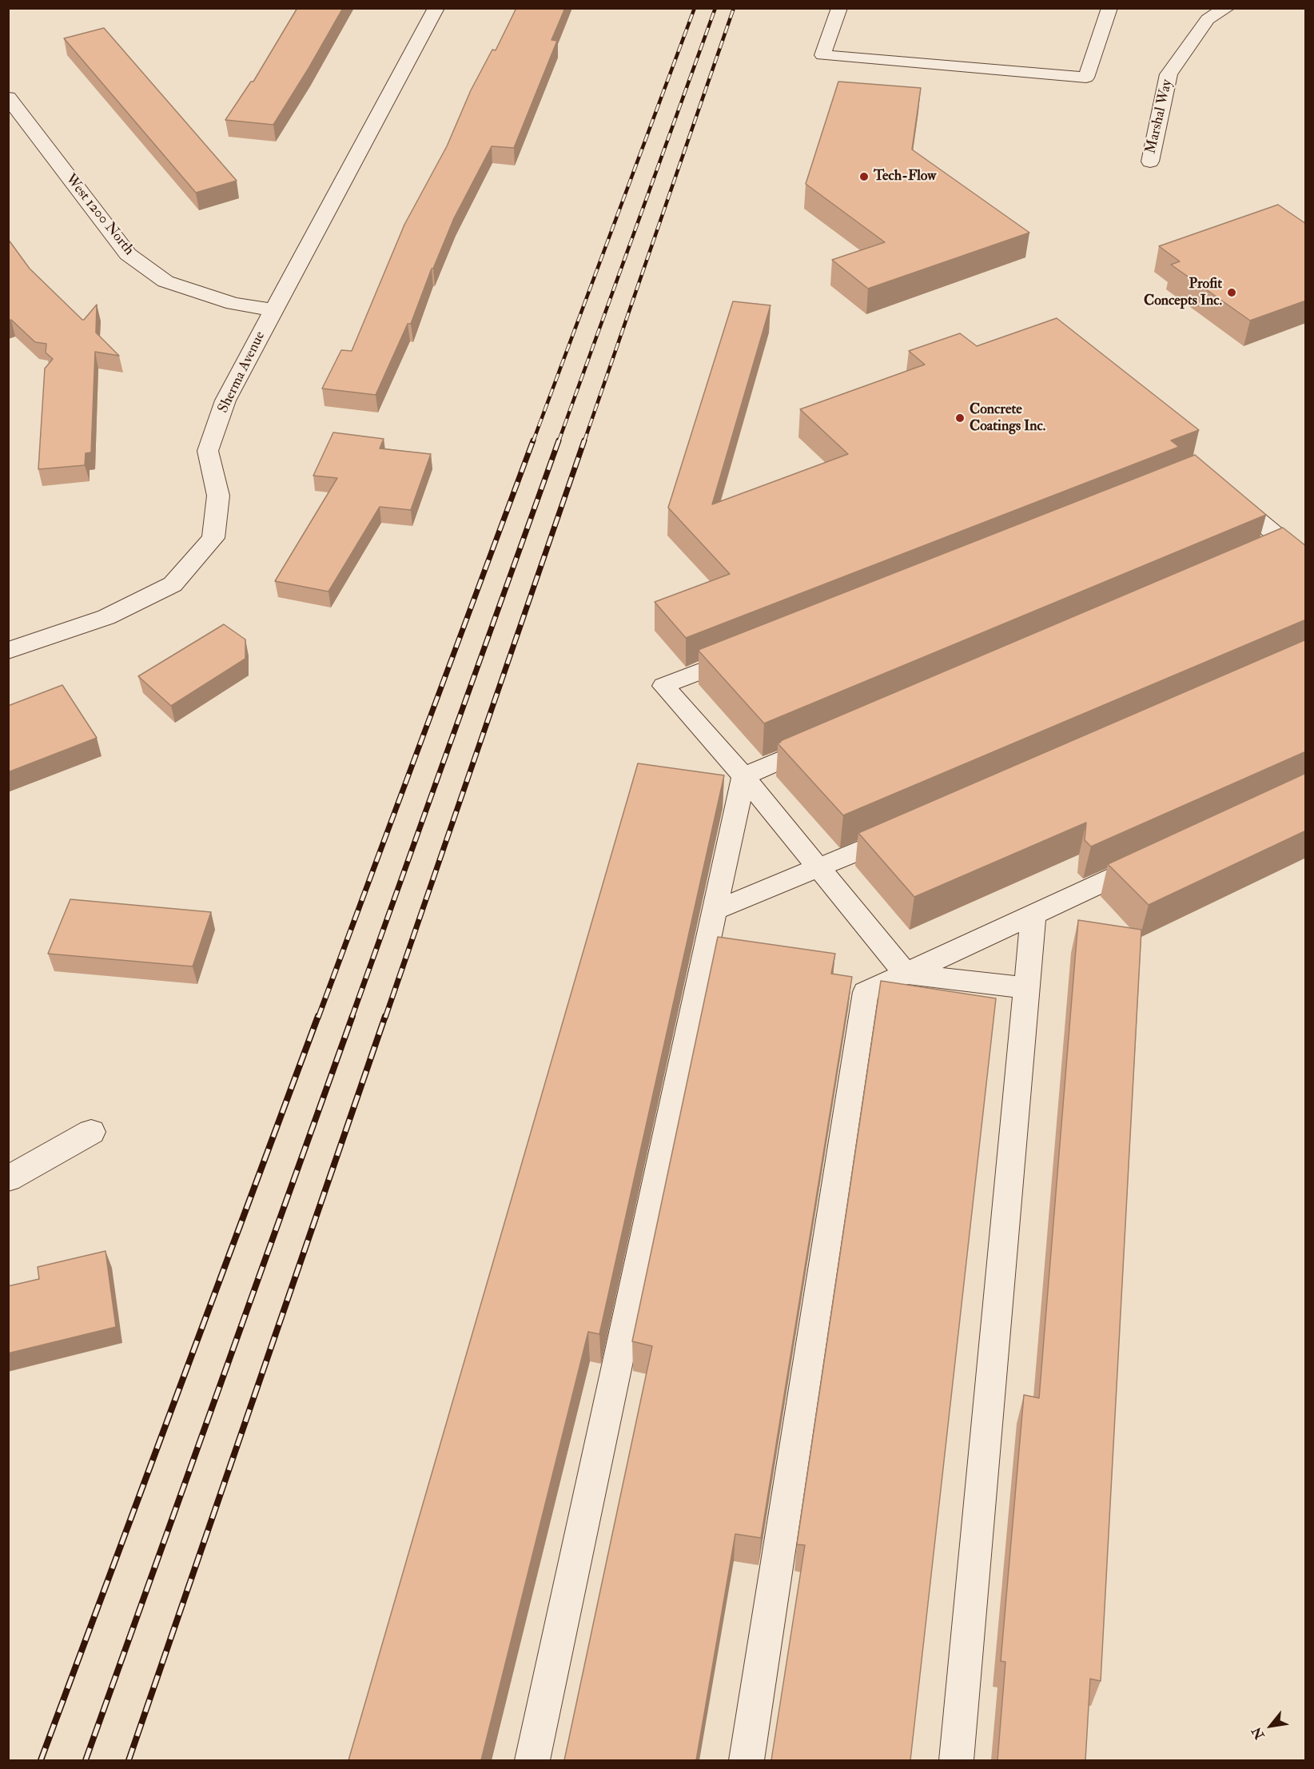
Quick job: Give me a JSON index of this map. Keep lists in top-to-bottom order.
{
  "streets": {
    "street": ["Marshal Way", "West 1200 North", "Sherma Avenue"]
  },
  "crossings": [
    ["West 1200 North", "Sherma Avenue"]
  ],
  "places": ["Tech-Flow", "Profit Concepts Inc.", "Concrete Coatings Inc."],
  "north": "bottom left"
}
